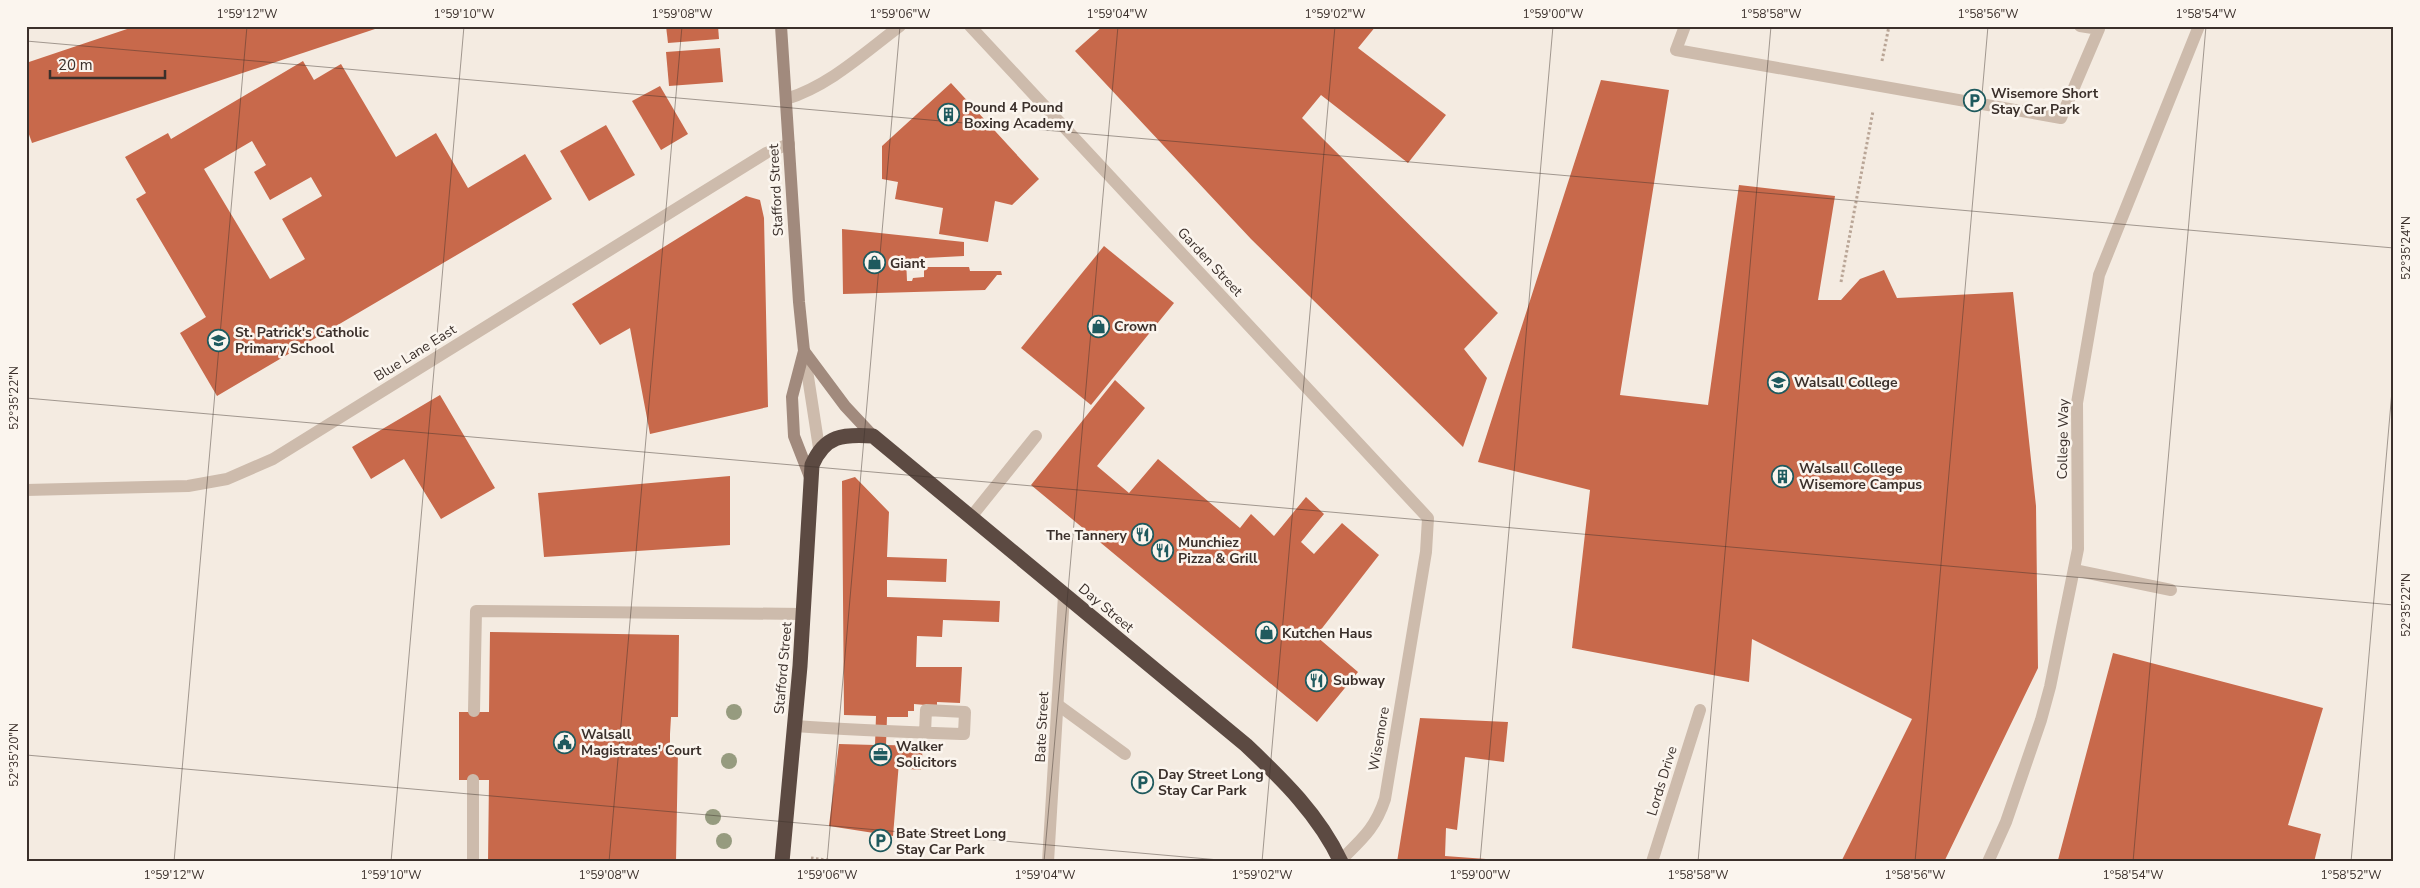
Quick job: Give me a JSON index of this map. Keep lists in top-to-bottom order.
{
  "streets": {
    "highway": ["Stafford Street", "Day Street"],
    "street": [
      "Garden Street",
      "Blue Lane East",
      "College Way",
      "Bate Street",
      "Wisemore",
      "Lords Drive"
    ]
  },
  "crossings": [
    ["Stafford Street", "Blue Lane East"],
    ["Garden Street", "Wisemore"],
    ["Day Street", "Bate Street"],
    ["Day Street", "Wisemore"]
  ],
  "places": {
    "parking": ["Wisemore Short Stay Car Park", "Day Street Long Stay Car Park", "Bate Street Long Stay Car Park"],
    "building": ["Pound 4 Pound Boxing Academy", "Walsall College Wisemore Campus"],
    "shop": ["Giant", "Crown", "Kutchen Haus"],
    "school or university": ["St. Patrick's Catholic Primary School", "Walsall College"],
    "restaurant": ["The Tannery", "Munchiez Pizza & Grill", "Subway"],
    "public building": ["Walsall Magistrates' Court"],
    "office": ["Walker Solicitors"]
  },
  "scale_bar": "20 m",
  "coordinates": [
    "1°59'12\"W",
    "1°59'10\"W",
    "1°59'08\"W",
    "1°59'06\"W",
    "1°59'04\"W",
    "1°59'02\"W",
    "1°59'00\"W",
    "1°58'58\"W",
    "1°58'56\"W",
    "1°58'54\"W",
    "52°35'24\"N",
    "52°35'22\"N",
    "52°35'20\"N",
    "1°58'52\"W"
  ]
}
